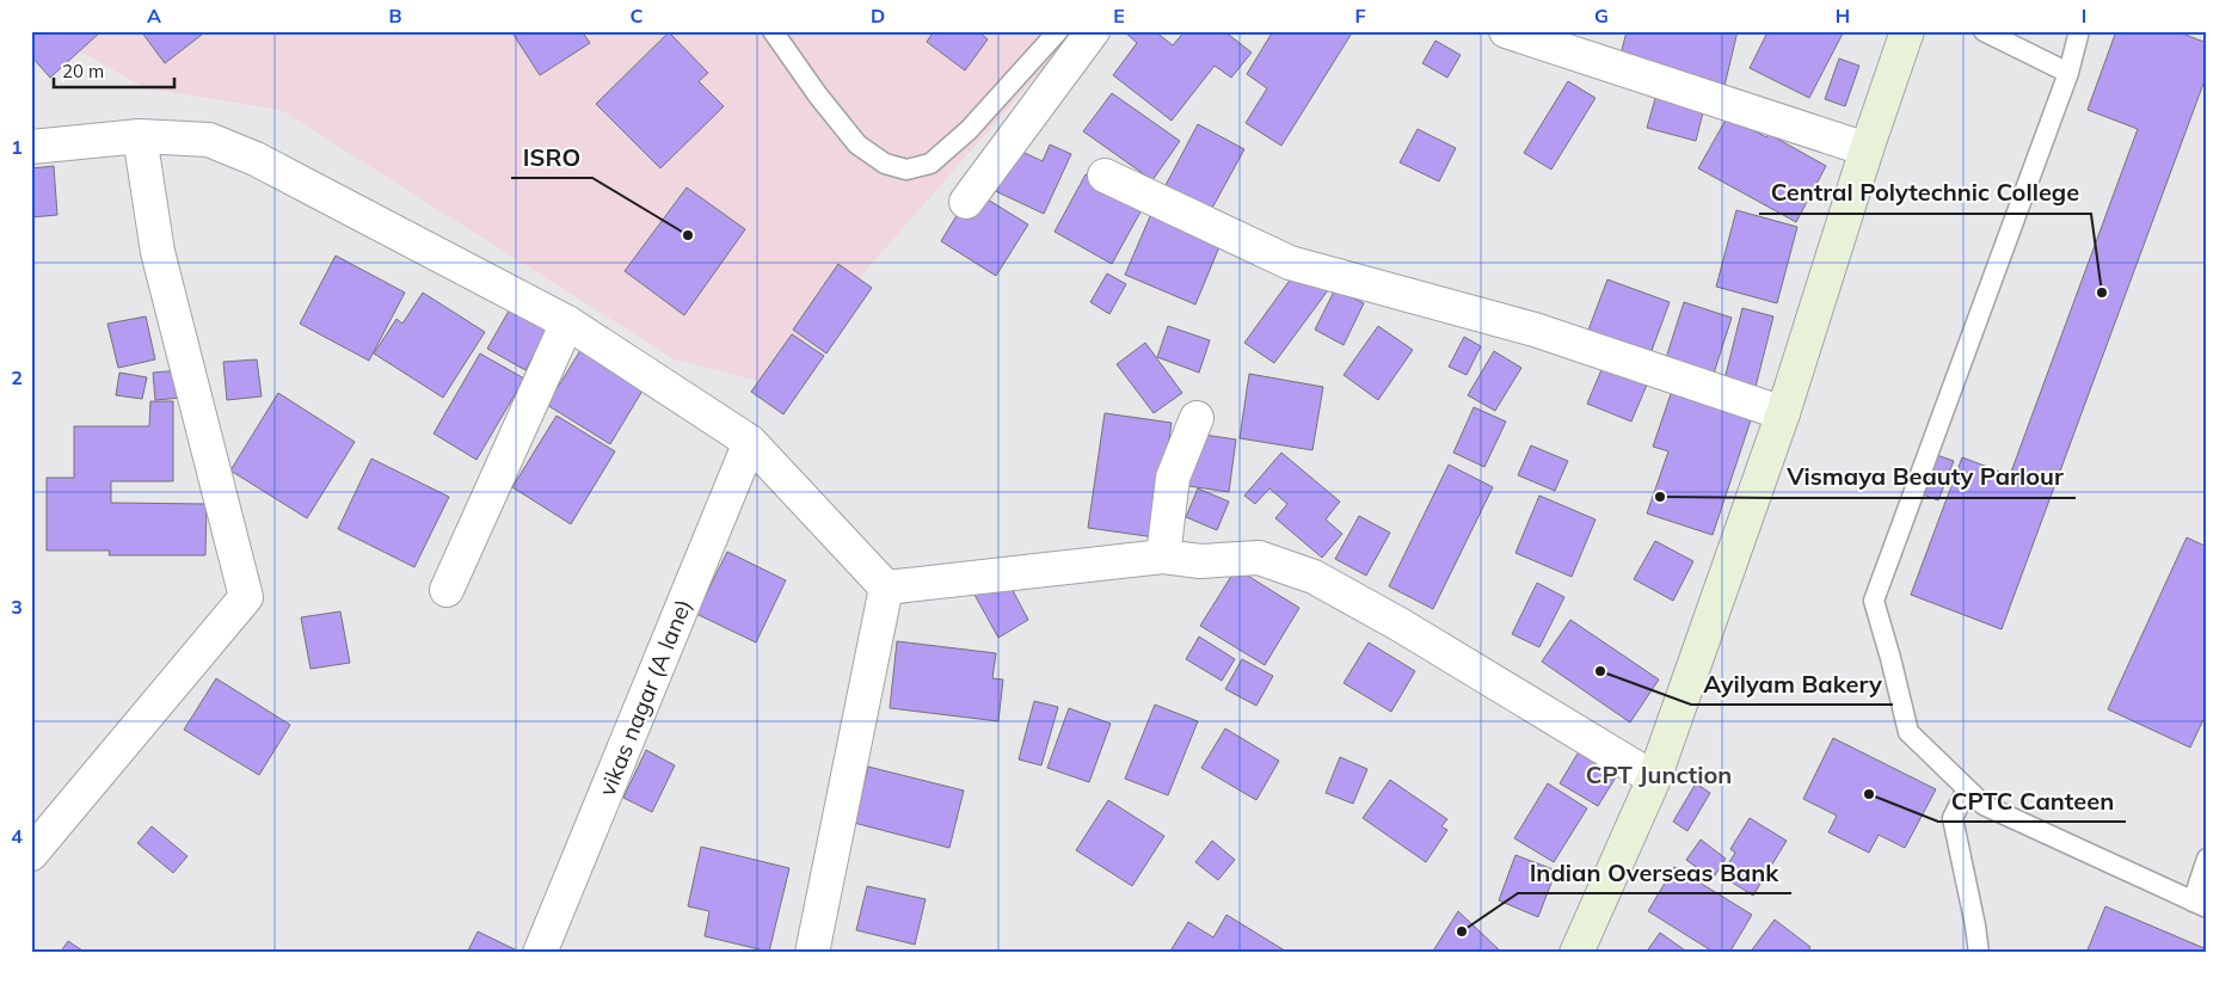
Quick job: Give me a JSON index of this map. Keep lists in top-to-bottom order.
{
  "streets": {
    "street": ["vikas nagar (A lane)"]
  },
  "districts": ["CPT Junction"],
  "places": [
    "ISRO",
    "Central Polytechnic College",
    "Vismaya Beauty Parlour",
    "Ayilyam Bakery",
    "CPTC Canteen",
    "Indian Overseas Bank"
  ],
  "scale_bar": "20 m",
  "grid": {
    "columns": [
      "A",
      "B",
      "C",
      "D",
      "E",
      "F",
      "G",
      "H",
      "I"
    ],
    "rows": [
      "1",
      "2",
      "3",
      "4"
    ]
  }
}
